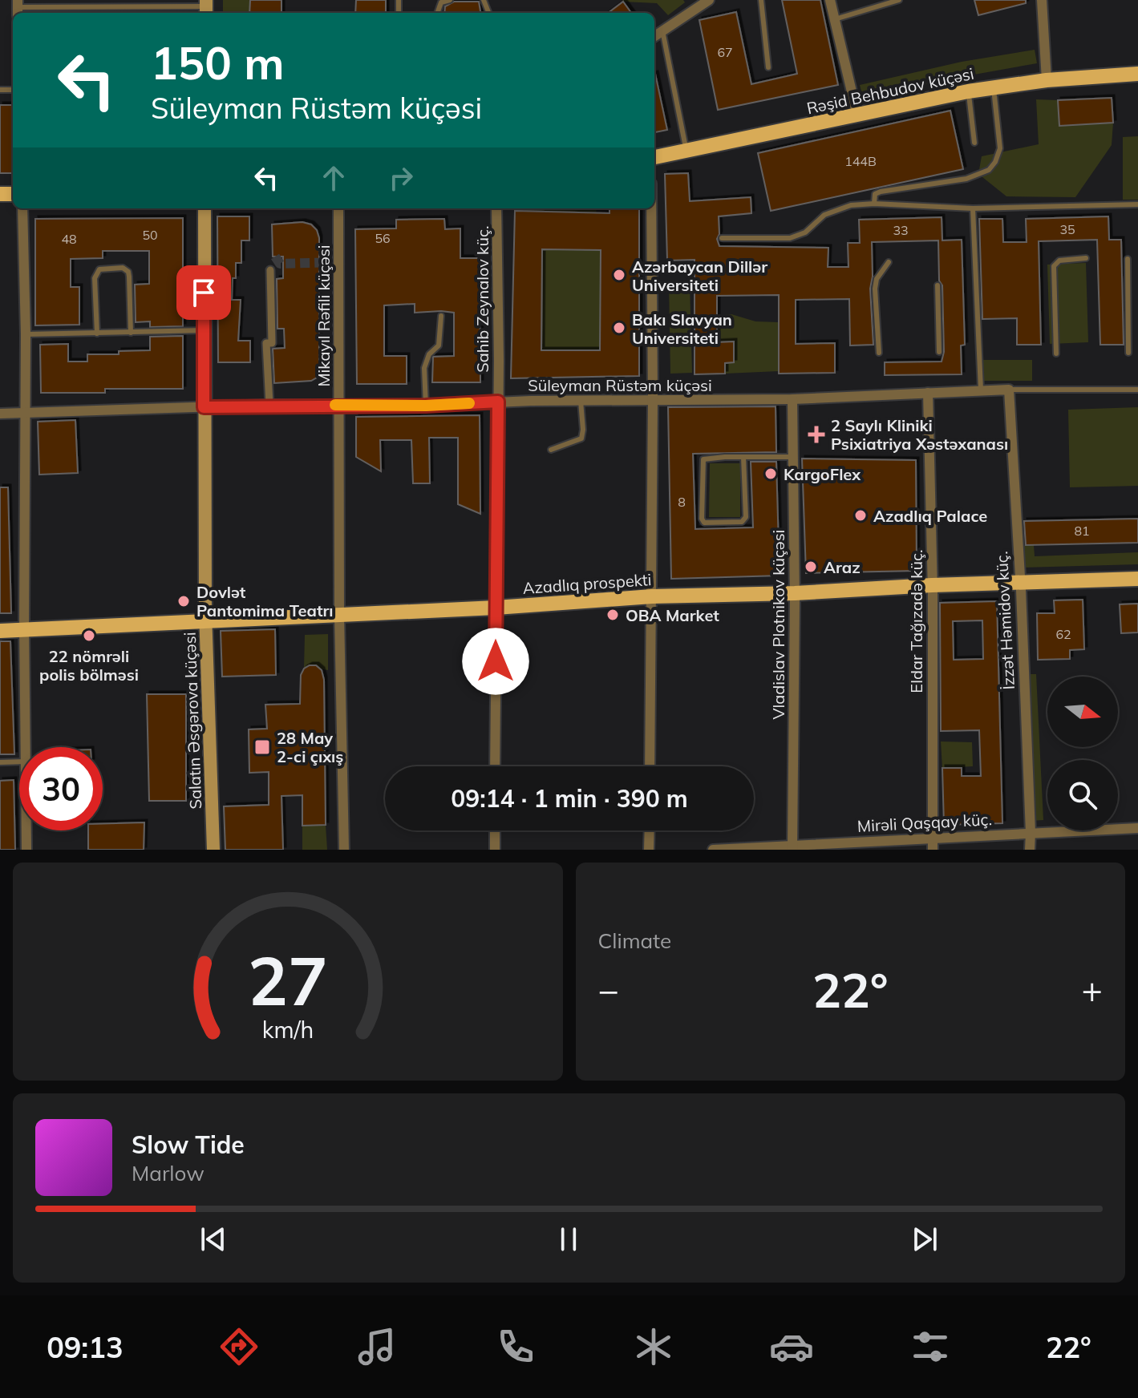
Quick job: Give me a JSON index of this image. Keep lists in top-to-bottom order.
{
  "streets": {
    "main road": ["Rəşid Behbudov küçəsi", "Azadlıq prospekti", "Salatın Əsgərova küçəsi"],
    "street": [
      "Sahib Zeynalov küç.",
      "Mikayıl Rəfili küçəsi",
      "Süleyman Rüstəm küçəsi",
      "İzzət Həmidov küç.",
      "Eldar Tağızadə küç.",
      "Vladislav Plotnikov küçəsi",
      "Mirəli Qaşqay küç."
    ]
  },
  "crossings": [
    ["Sahib Zeynalov küç.", "Süleyman Rüstəm küçəsi"],
    ["Sahib Zeynalov küç.", "Azadlıq prospekti"],
    ["Mikayıl Rəfili küçəsi", "Süleyman Rüstəm küçəsi"],
    ["Mikayıl Rəfili küçəsi", "Azadlıq prospekti"],
    ["Süleyman Rüstəm küçəsi", "İzzət Həmidov küç."],
    ["Süleyman Rüstəm küçəsi", "Eldar Tağızadə küç."],
    ["Süleyman Rüstəm küçəsi", "Vladislav Plotnikov küçəsi"],
    ["Süleyman Rüstəm küçəsi", "Salatın Əsgərova küçəsi"],
    ["Azadlıq prospekti", "İzzət Həmidov küç."],
    ["Azadlıq prospekti", "Eldar Tağızadə küç."],
    ["Azadlıq prospekti", "Vladislav Plotnikov küçəsi"],
    ["Azadlıq prospekti", "Salatın Əsgərova küçəsi"],
    ["İzzət Həmidov küç.", "Mirəli Qaşqay küç."],
    ["Eldar Tağızadə küç.", "Mirəli Qaşqay küç."],
    ["Vladislav Plotnikov küçəsi", "Mirəli Qaşqay küç."]
  ],
  "places": {
    "other": [
      "Azərbaycan Dillər Universiteti",
      "Bakı Slavyan Universiteti",
      "KargoFlex",
      "Azadlıq Palace",
      "Araz",
      "Dovlət Pantomima Teatrı",
      "OBA Market",
      "22 nömrəli polis bölməsi"
    ],
    "health": ["2 Saylı Kliniki Psixiatriya Xəstəxanası"],
    "transit": ["28 May 2-ci çıxış"]
  },
  "house_numbers": [
    "67",
    "144B",
    "35",
    "33",
    "50",
    "56",
    "48",
    "8",
    "81",
    "62"
  ],
  "north": "right",
  "page": {
    "turn": ["150 m", "Süleyman Rüstəm küçəsi"],
    "limit": "30",
    "trip": "09:14 · 1 min · 390 m",
    "tile": "Climate",
    "heat": ["−", "22°", "+"],
    "song": ["Slow Tide", "Marlow"],
    "tabs": ["09:13", "22°"],
    "gauge": ["27", "km/h"]
  }
}
